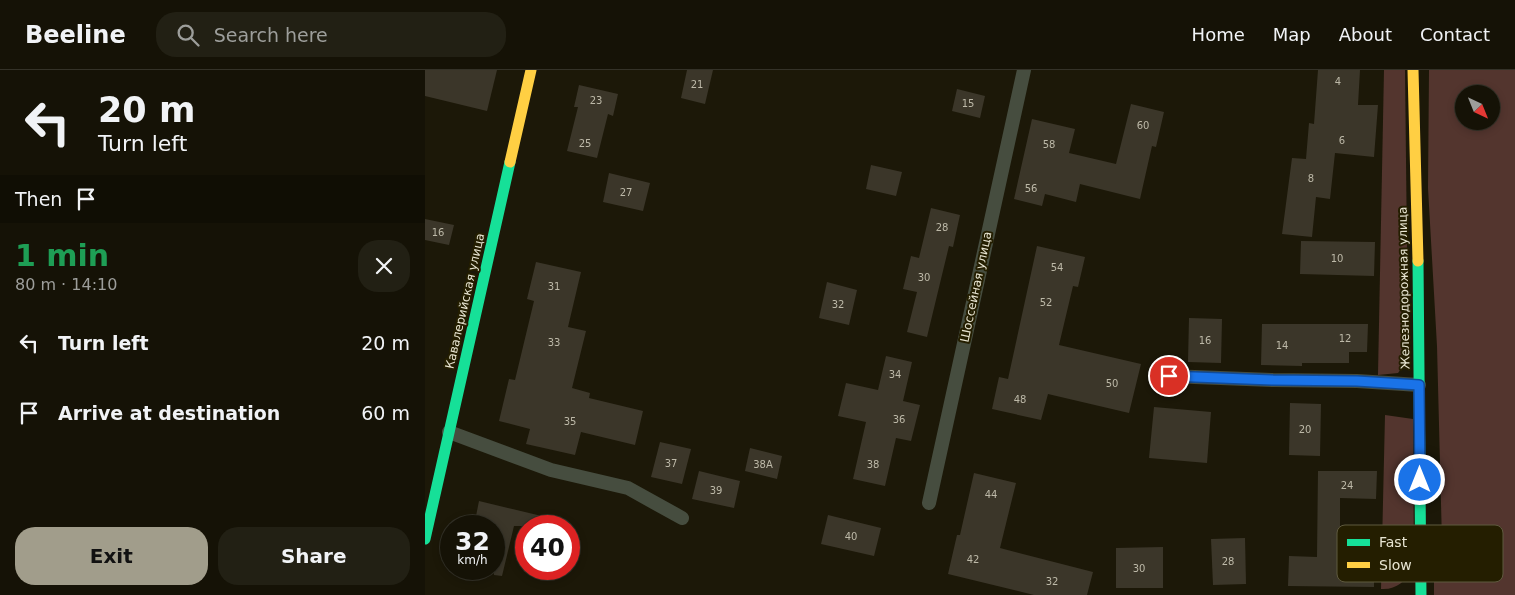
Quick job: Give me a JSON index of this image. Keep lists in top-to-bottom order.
{
  "streets": {
    "street": ["Железнодорожная улица", "Кавалерийская улица"],
    "lane": ["Шоссейная улица"]
  },
  "house_numbers": [
    "4",
    "21",
    "23",
    "15",
    "60",
    "6",
    "25",
    "58",
    "8",
    "56",
    "27",
    "28",
    "16",
    "10",
    "54",
    "30",
    "31",
    "52",
    "32",
    "12",
    "16",
    "33",
    "14",
    "34",
    "50",
    "48",
    "36",
    "35",
    "20",
    "37",
    "38А",
    "38",
    "24",
    "39",
    "44",
    "40",
    "42",
    "28",
    "30",
    "32"
  ],
  "legend": ["Fast", "Slow"],
  "north": "bottom right",
  "page": {
    "header": "Beeline",
    "search": "Search here",
    "nav": [
      "Home",
      "Map",
      "About",
      "Contact"
    ],
    "turn": ["20 m", "Turn left"],
    "then": "Then",
    "heading": ["1 min", "80 m · 14:10"],
    "list": [
      {
        "name": "Turn left",
        "value": "20 m"
      },
      {
        "name": "Arrive at destination",
        "value": "60 m"
      }
    ],
    "speed": "32 km/h",
    "limit": "40",
    "buttons": ["Exit", "Share"]
  }
}
